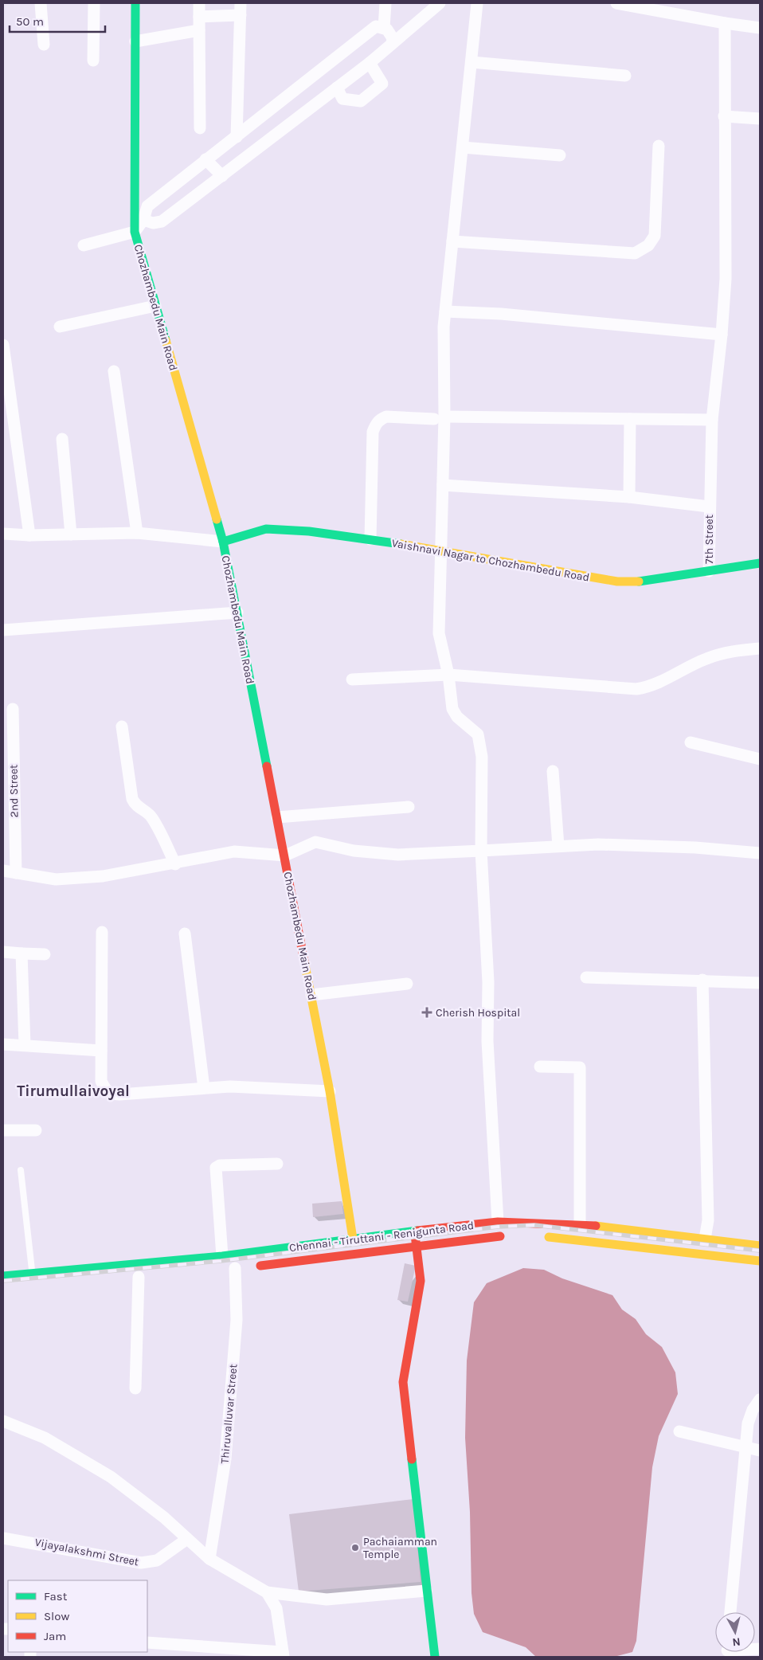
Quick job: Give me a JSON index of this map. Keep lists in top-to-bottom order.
{
  "streets": {
    "main road": ["Chozhambedu Main Road", "Vaishnavi Nagar to Chozhambedu Road", "Chennai - Tiruttani - Renigunta Road"],
    "street": [
      "7th Street",
      "2nd Street",
      "Thiruvalluvar Street",
      "Vijayalakshmi Street"
    ]
  },
  "crossings": [
    ["Chozhambedu Main Road", "Vaishnavi Nagar to Chozhambedu Road"],
    ["Chozhambedu Main Road", "Chennai - Tiruttani - Renigunta Road"],
    ["7th Street", "Vaishnavi Nagar to Chozhambedu Road"],
    ["Chennai - Tiruttani - Renigunta Road", "Thiruvalluvar Street"]
  ],
  "districts": ["Tirumullaivoyal"],
  "places": {
    "health": ["Cherish Hospital"],
    "other": ["Pachaiamman Temple"]
  },
  "legend": ["Fast", "Slow", "Jam"],
  "scale_bar": "50 m",
  "north": "bottom"
}
